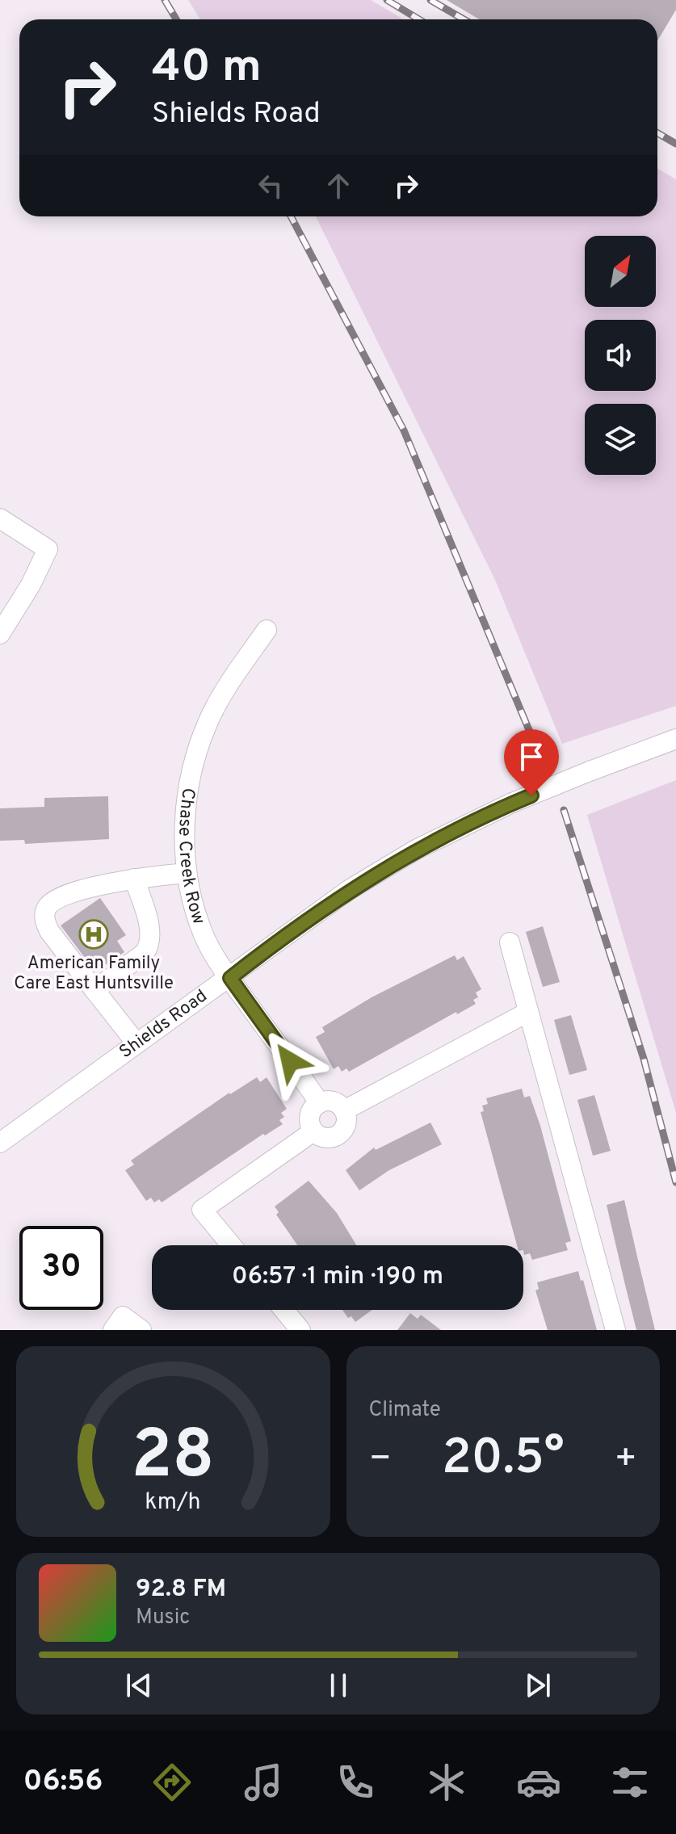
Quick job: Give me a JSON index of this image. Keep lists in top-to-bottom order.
{
  "streets": {
    "street": ["Chase Creek Row", "Shields Road"]
  },
  "crossings": [
    ["Chase Creek Row", "Shields Road"]
  ],
  "places": {
    "hospital": ["American Family Care East Huntsville"]
  },
  "north": "top right",
  "page": {
    "turn": ["40 m", "Shields Road"],
    "limit": "30",
    "trip": "06:57 · 1 min · 190 m",
    "tile": "Climate",
    "heat": ["−", "20.5°", "+"],
    "song": ["92.8 FM", "Music"],
    "tabs": "06:56",
    "gauge": ["28", "km/h"]
  }
}
